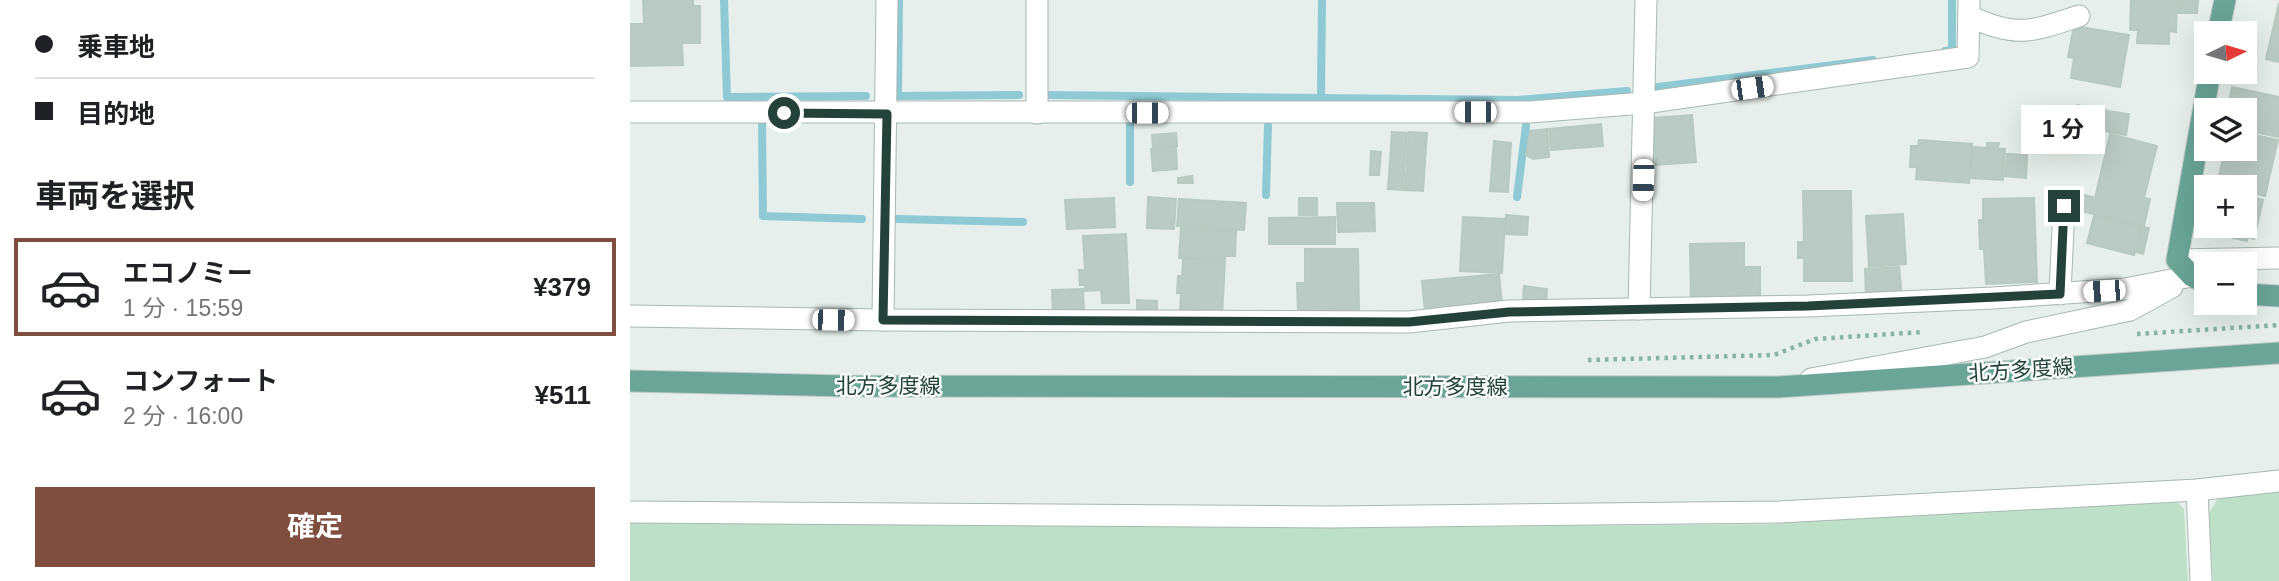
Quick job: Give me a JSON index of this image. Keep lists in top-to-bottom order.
{
  "streets": {
    "main road": ["北方多度線"]
  },
  "north": "right",
  "page": {
    "banner": ["乗車地", "目的地"],
    "map_buttons": ["+", "−"],
    "bubble": "1 分",
    "heading": "車両を選択",
    "list": [
      {
        "name": "エコノミー",
        "note": "1 分 · 15:59",
        "value": "¥379"
      },
      {
        "name": "コンフォート",
        "note": "2 分 · 16:00",
        "value": "¥511"
      }
    ],
    "buttons": "確定"
  }
}
